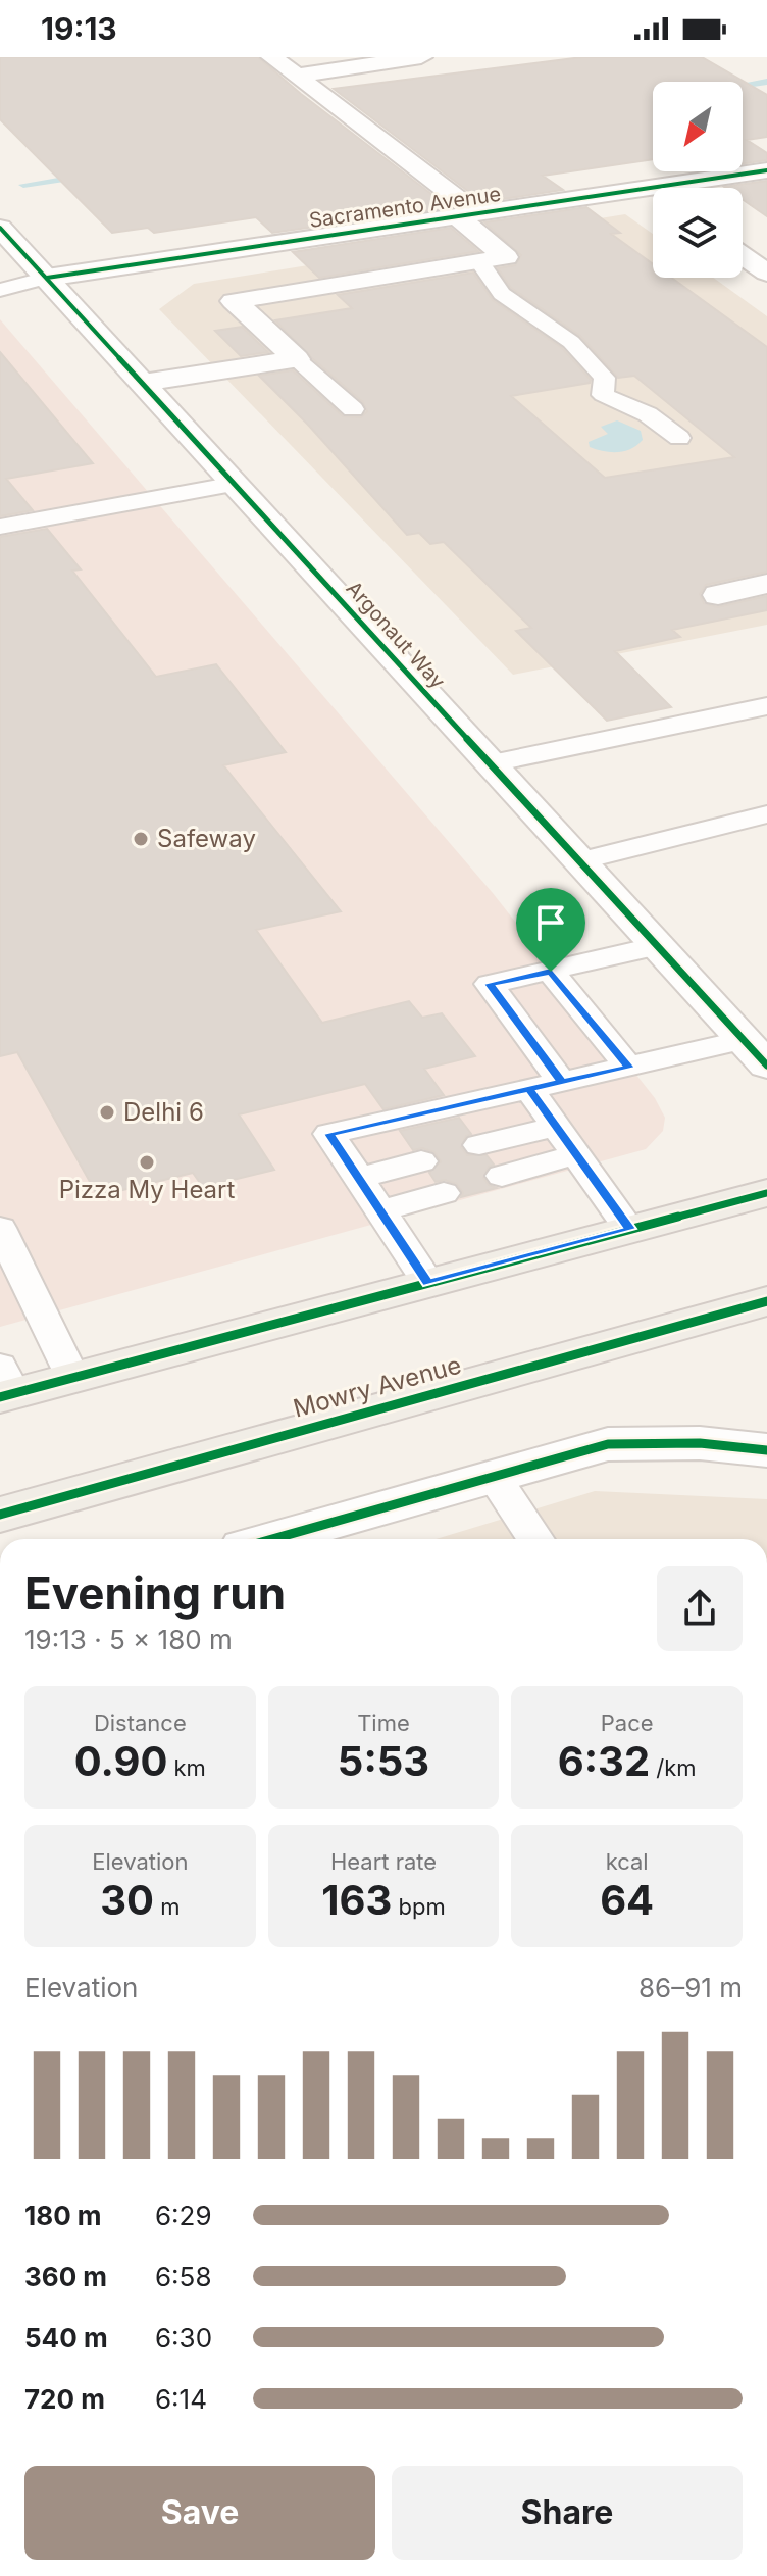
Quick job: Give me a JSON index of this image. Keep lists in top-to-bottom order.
{
  "streets": {
    "main road": ["Mowry Avenue"],
    "street": ["Sacramento Avenue", "Argonaut Way"]
  },
  "crossings": [
    ["Sacramento Avenue", "Argonaut Way"]
  ],
  "places": ["Safeway", "Delhi 6", "Pizza My Heart"],
  "north": "bottom left",
  "page": {
    "status": "19:13",
    "heading": ["Evening run", "19:13 · 5 × 180 m"],
    "stats": [
      ["Distance", "0.90 km"],
      ["Time", "5:53"],
      ["Pace", "6:32 /km"],
      ["Elevation", "30 m"],
      ["Heart rate", "163 bpm"],
      ["kcal", "64"]
    ],
    "chart": ["Elevation", "86–91 m"],
    "list": [
      {
        "name": "180 m",
        "note": "6:29"
      },
      {
        "name": "360 m",
        "note": "6:58"
      },
      {
        "name": "540 m",
        "note": "6:30"
      },
      {
        "name": "720 m",
        "note": "6:14"
      }
    ],
    "buttons": ["Save", "Share"]
  }
}
